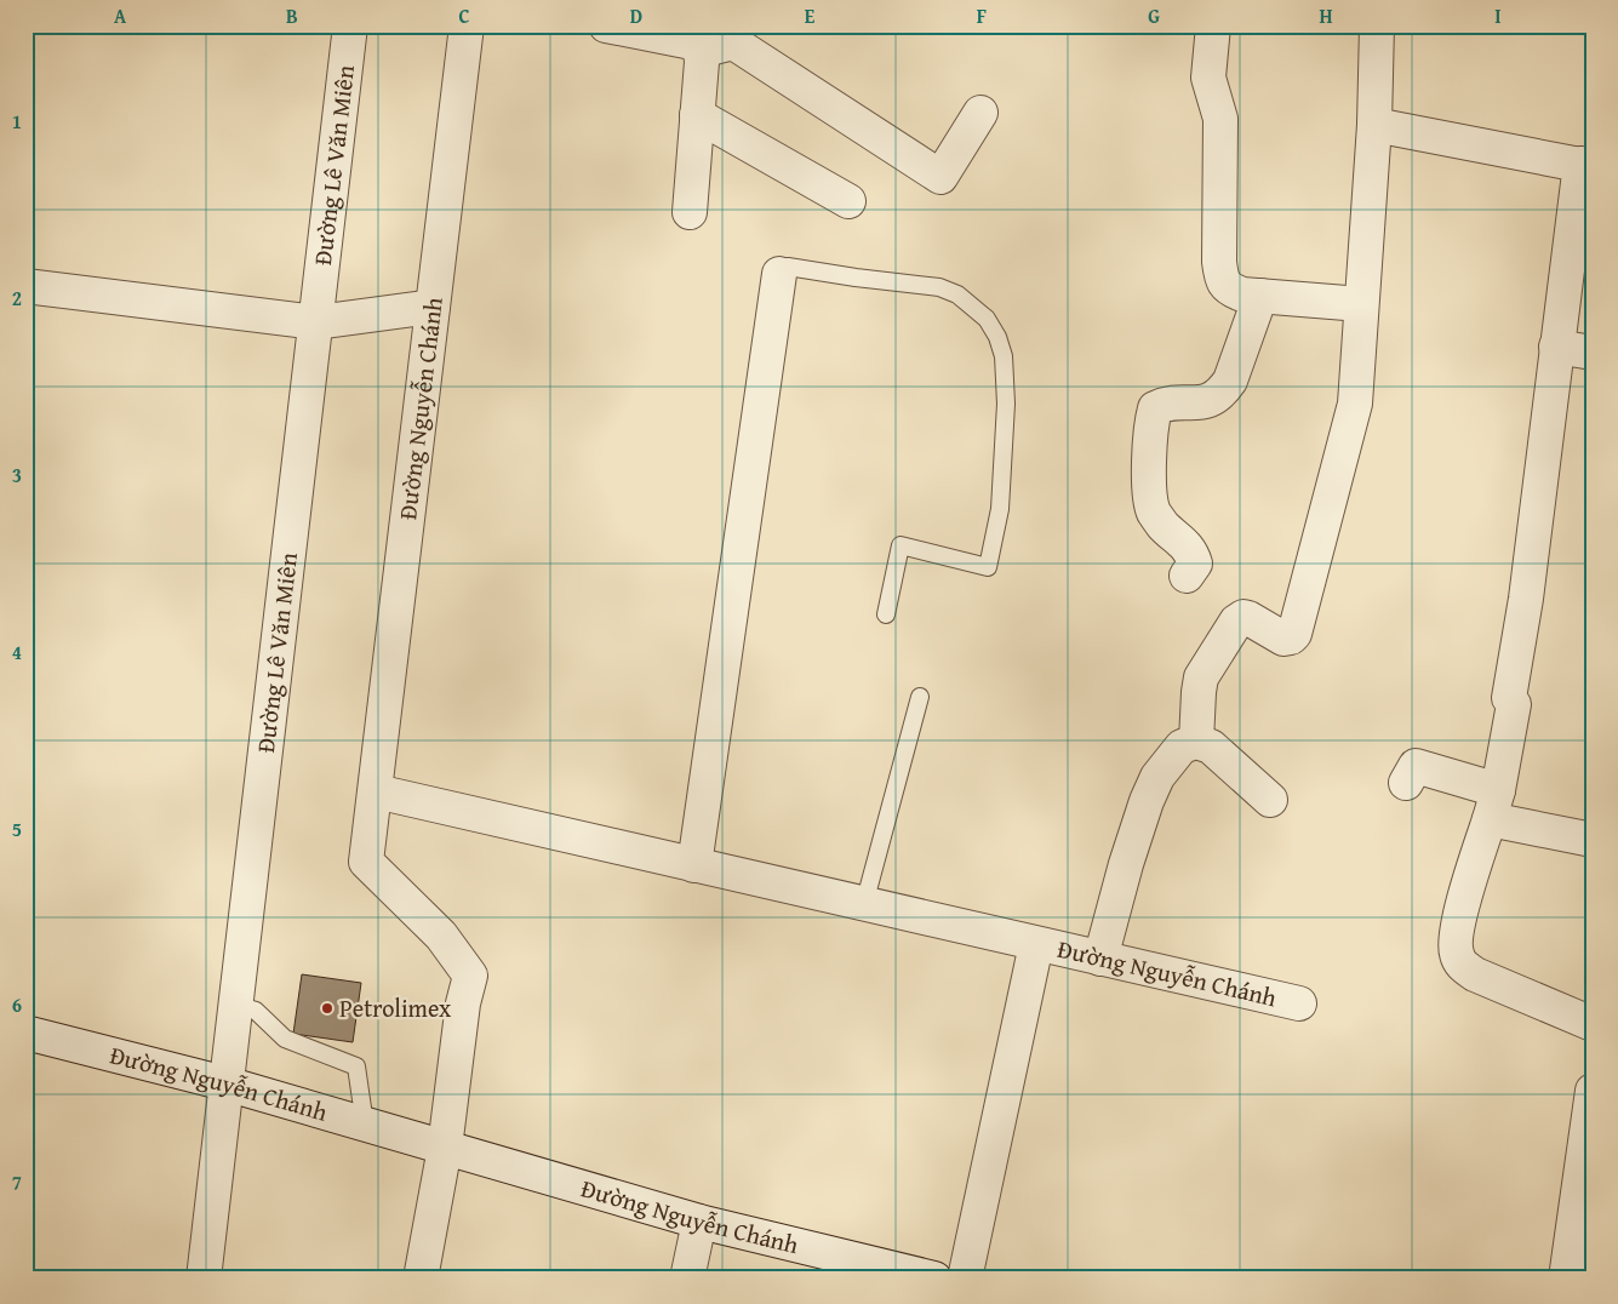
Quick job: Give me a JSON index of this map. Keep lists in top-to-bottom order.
{
  "streets": {
    "street": ["Đường Lê Văn Miên", "Đường Nguyễn Chánh"]
  },
  "crossings": [
    ["Đường Lê Văn Miên", "Đường Nguyễn Chánh"]
  ],
  "places": ["Petrolimex"],
  "grid": {
    "columns": [
      "A",
      "B",
      "C",
      "D",
      "E",
      "F",
      "G",
      "H",
      "I"
    ],
    "rows": [
      "1",
      "2",
      "3",
      "4",
      "5",
      "6",
      "7"
    ]
  }
}
